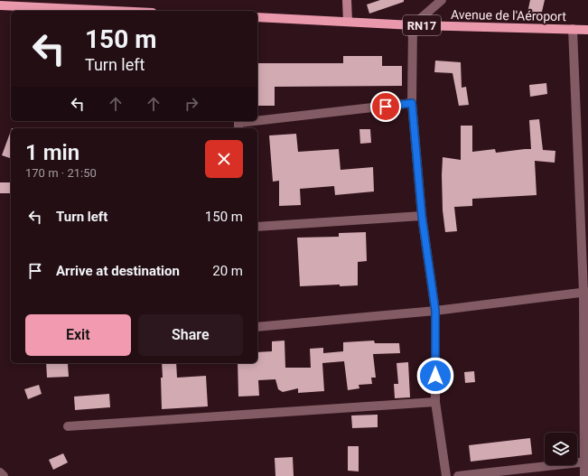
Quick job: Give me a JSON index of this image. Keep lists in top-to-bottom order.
{
  "streets": {
    "main road": ["Avenue de l'Aéroport", "RN17"]
  },
  "page": {
    "turn": ["150 m", "Turn left"],
    "heading": ["1 min", "170 m · 21:50"],
    "list": [
      {
        "name": "Turn left",
        "value": "150 m"
      },
      {
        "name": "Arrive at destination",
        "value": "20 m"
      }
    ],
    "buttons": ["Exit", "Share"]
  }
}
